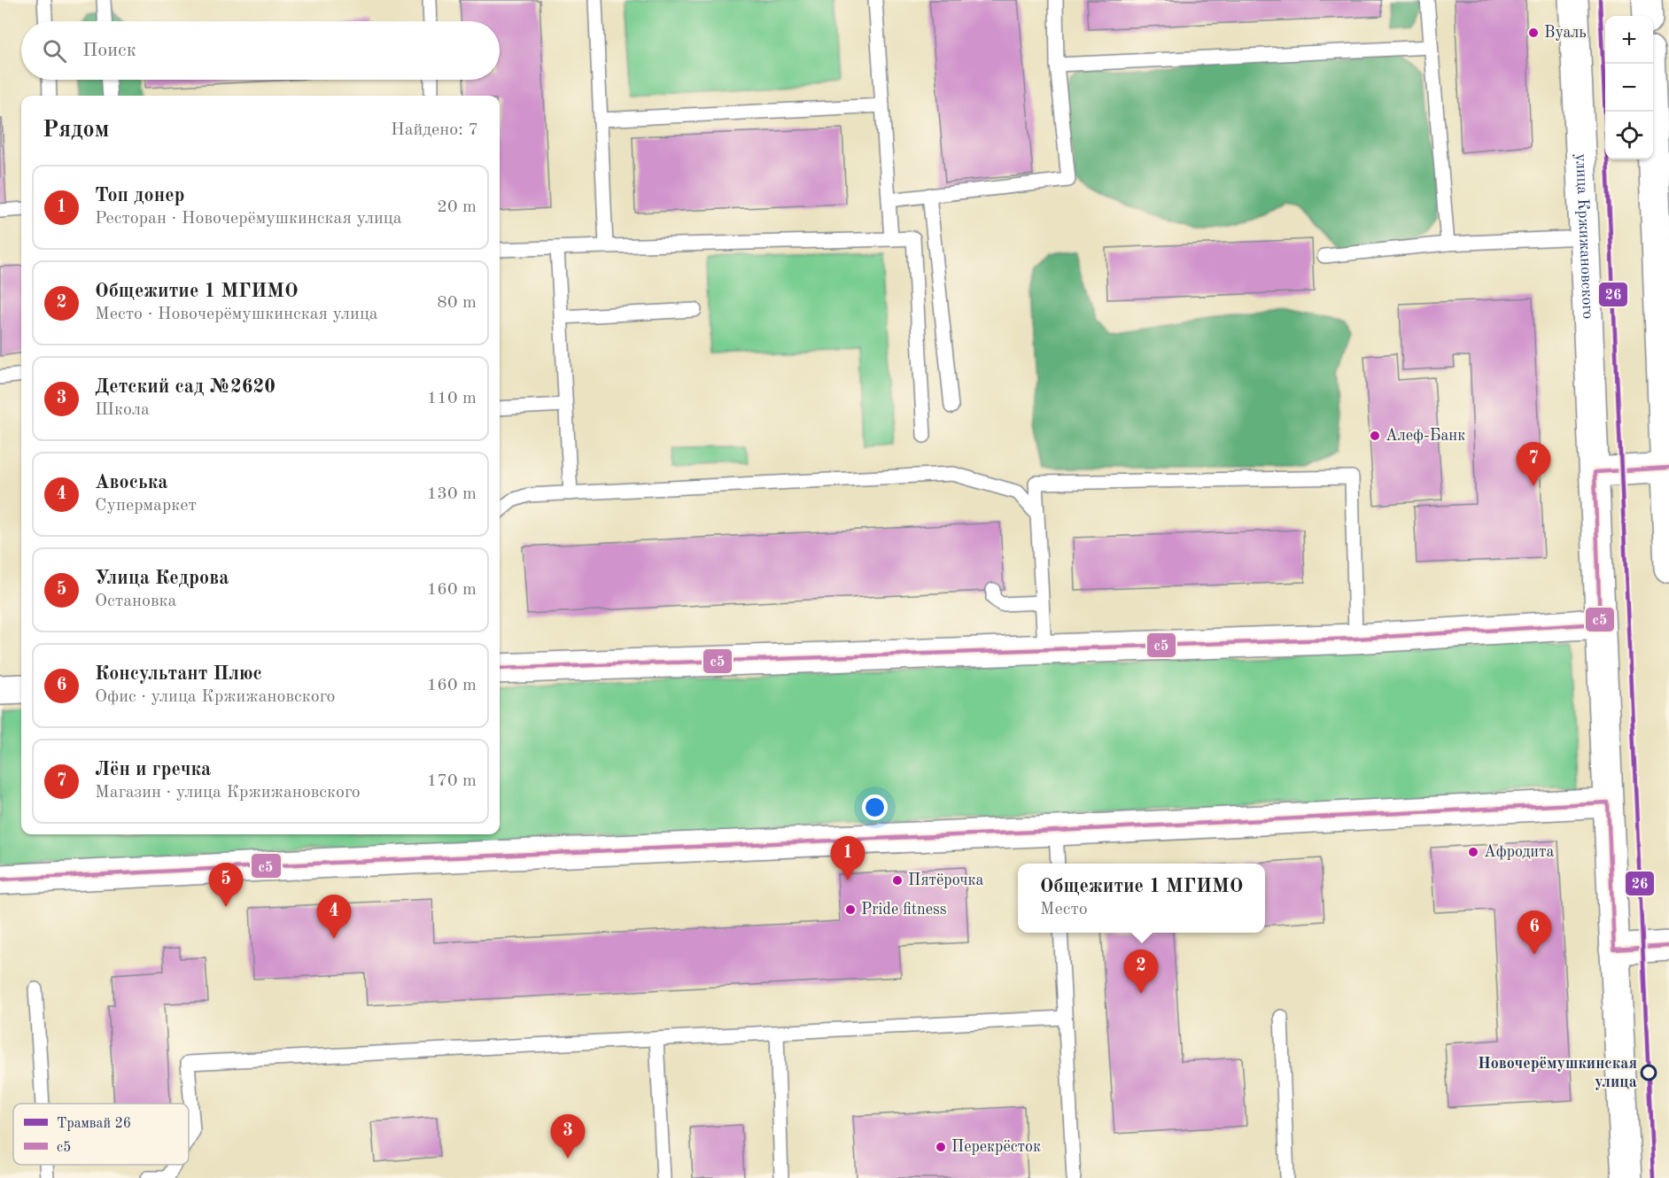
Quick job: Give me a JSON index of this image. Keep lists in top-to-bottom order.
{
  "streets": {
    "street": ["улица Кржижановского"]
  },
  "places": [
    "Вуаль",
    "Алеф-Банк",
    "Афродита",
    "Пятёрочка",
    "Pride fitness",
    "Новочерёмушкинская улица",
    "Перекрёсток"
  ],
  "lines": ["tram line 26", "transit line с5"],
  "legend": ["Трамвай 26", "с5"],
  "page": {
    "map_buttons": ["+", "−"],
    "search": "Поиск",
    "heading": ["Рядом", "Найдено: 7"],
    "list": [
      {
        "mark": "1",
        "name": "Топ донер",
        "note": "Ресторан · Новочерёмушкинская улица",
        "value": "20 m"
      },
      {
        "mark": "2",
        "name": "Общежитие 1 МГИМО",
        "note": "Место · Новочерёмушкинская улица",
        "value": "80 m"
      },
      {
        "mark": "3",
        "name": "Детский сад №2620",
        "note": "Школа",
        "value": "110 m"
      },
      {
        "mark": "4",
        "name": "Авоська",
        "note": "Супермаркет",
        "value": "130 m"
      },
      {
        "mark": "5",
        "name": "Улица Кедрова",
        "note": "Остановка",
        "value": "160 m"
      },
      {
        "mark": "6",
        "name": "Консультант Плюс",
        "note": "Офис · улица Кржижановского",
        "value": "160 m"
      },
      {
        "mark": "7",
        "name": "Лён и гречка",
        "note": "Магазин · улица Кржижановского",
        "value": "170 m"
      }
    ],
    "pins": [
      "7",
      "1",
      "5",
      "4",
      "6",
      "2",
      "3"
    ],
    "popup": ["Общежитие 1 МГИМО", "Место"]
  }
}
